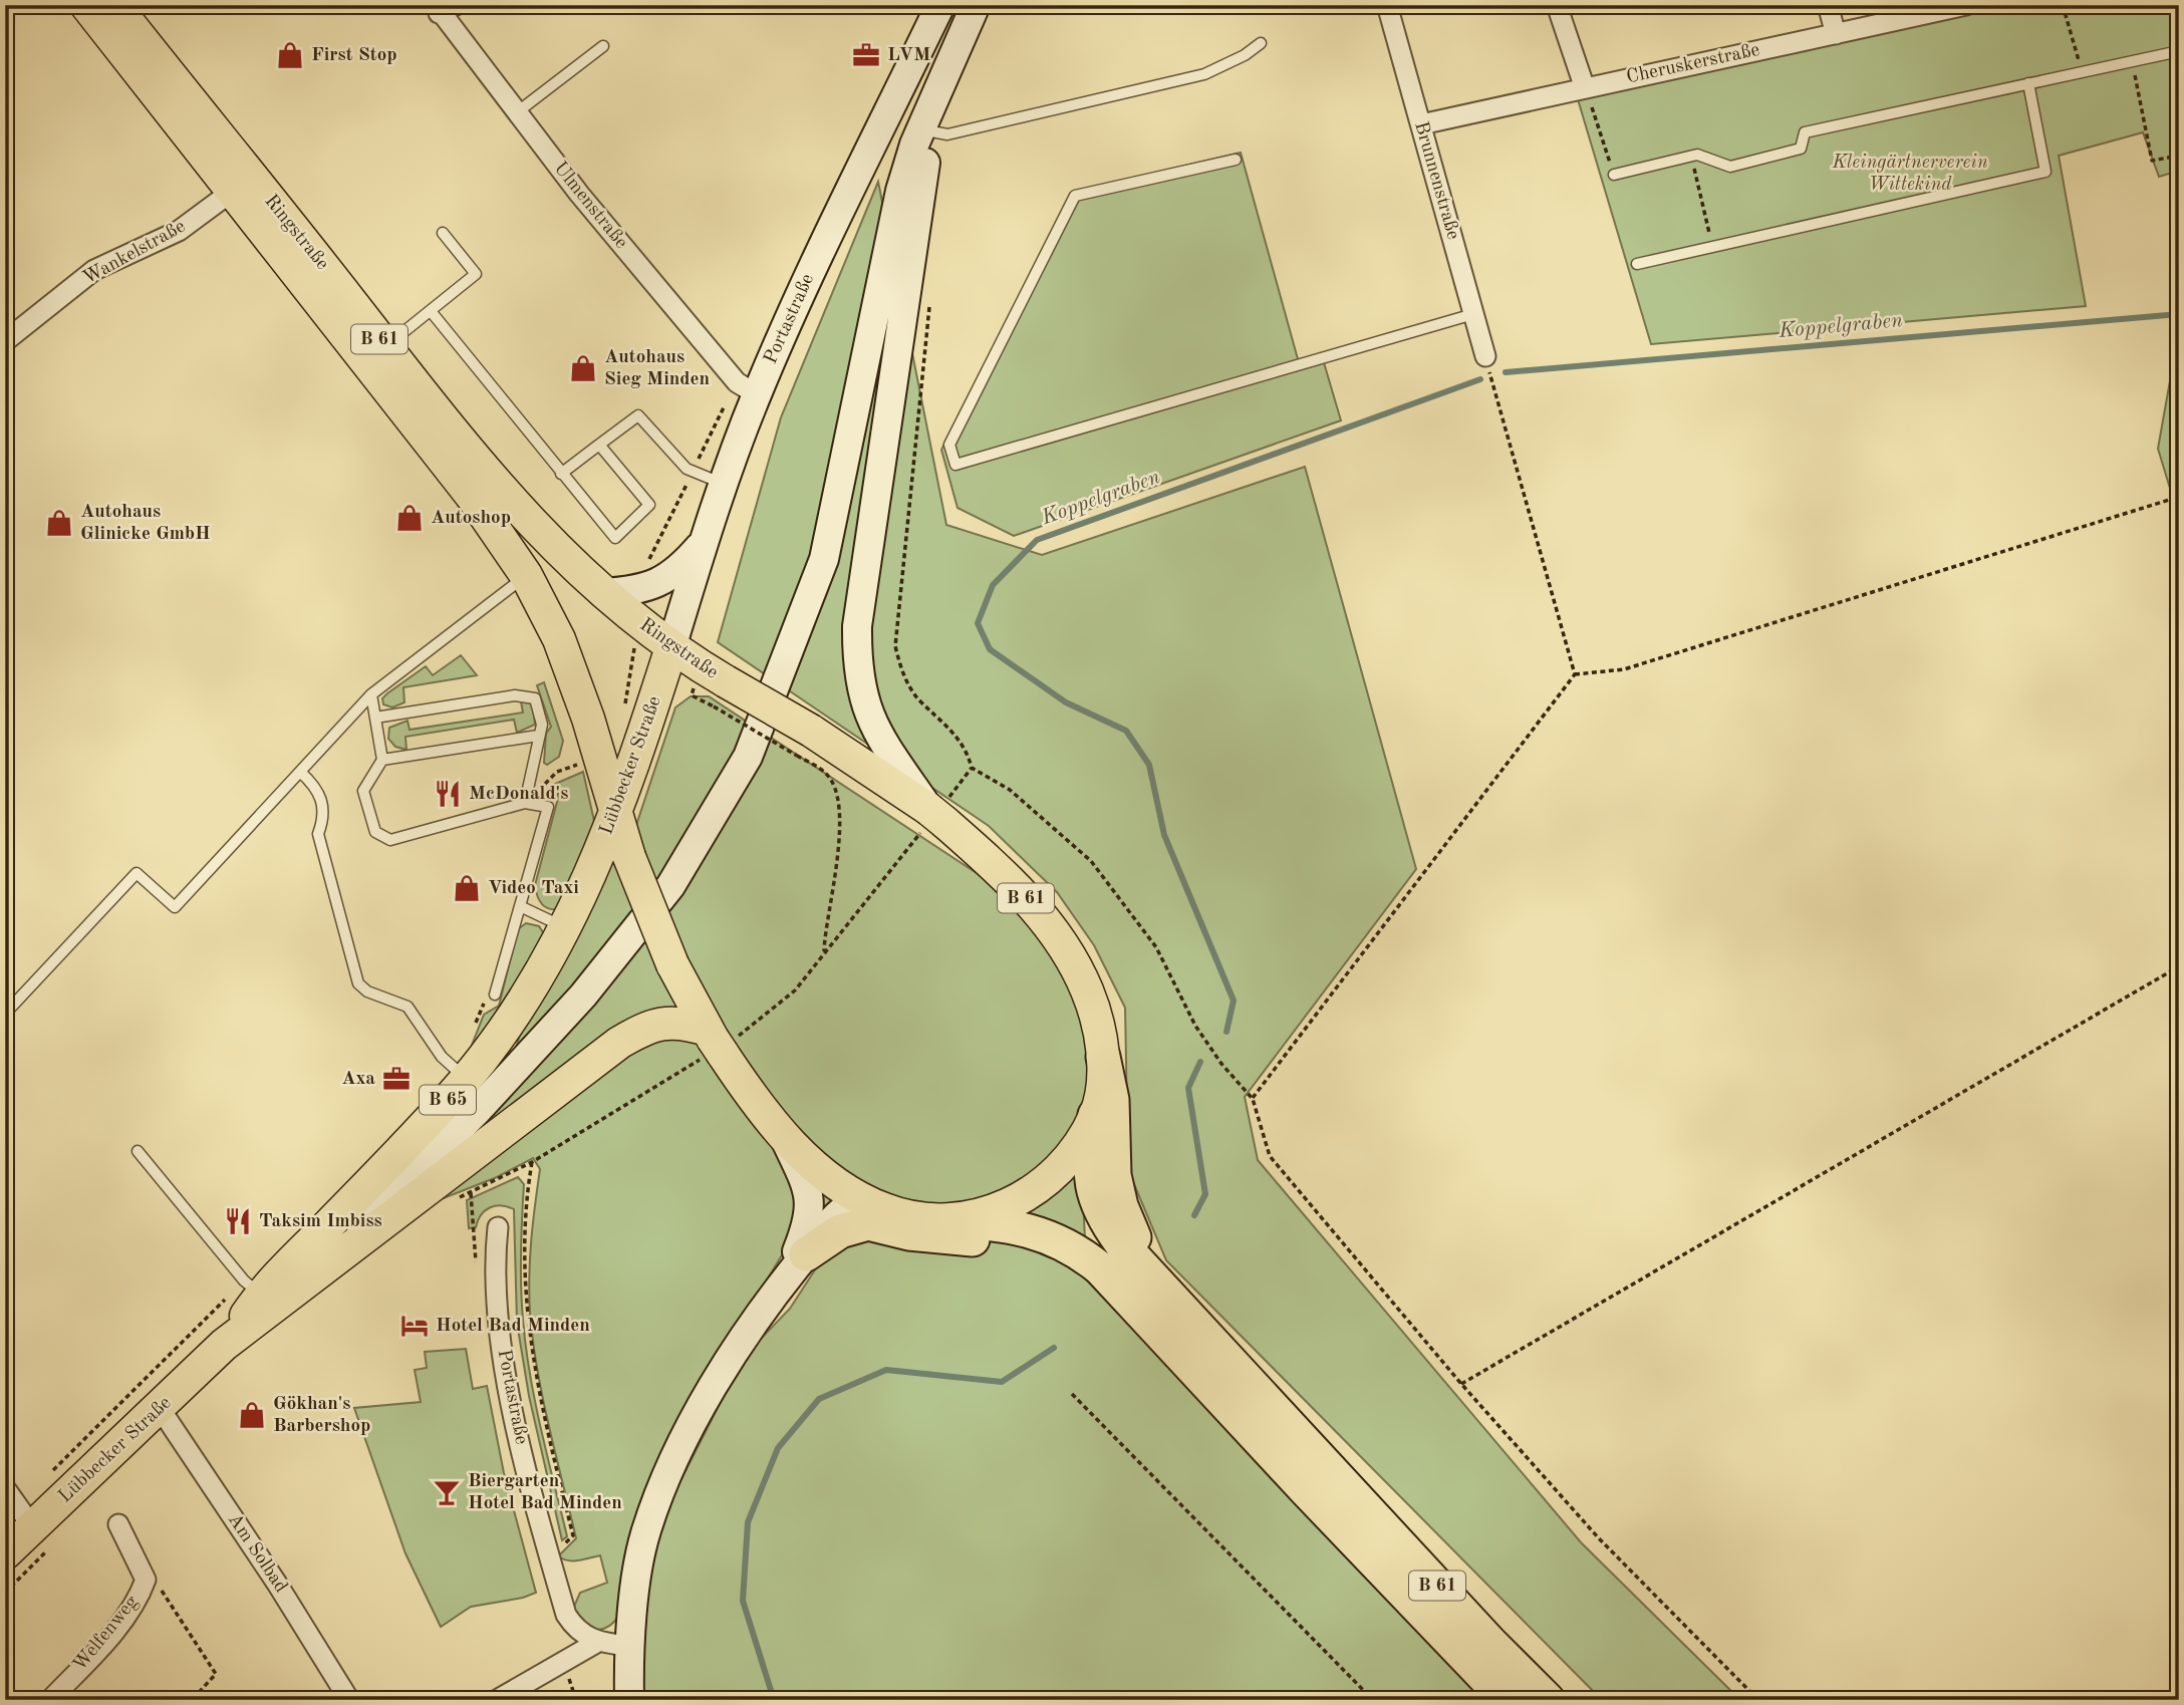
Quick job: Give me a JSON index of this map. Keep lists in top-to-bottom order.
{
  "streets": {
    "highway": ["B 61"],
    "main road": [
      "Ringstraße",
      "Portastraße",
      "Lübbecker Straße",
      "B 65"
    ],
    "street": [
      "Cheruskerstraße",
      "Brunnenstraße",
      "Ulmenstraße",
      "Wankelstraße",
      "Am Solbad",
      "Welfenweg"
    ]
  },
  "crossings": [
    ["Cheruskerstraße", "Brunnenstraße"],
    ["Ulmenstraße", "Portastraße"],
    ["Ringstraße", "Wankelstraße"],
    ["Ringstraße", "Portastraße"],
    ["Ringstraße", "B 61"],
    ["Ringstraße", "Lübbecker Straße"],
    ["Portastraße", "Lübbecker Straße"],
    ["B 61", "Lübbecker Straße"],
    ["B 61", "B 65"],
    ["Lübbecker Straße", "B 65"],
    ["Lübbecker Straße", "Am Solbad"]
  ],
  "water": ["Koppelgraben"],
  "parks": ["Kleingärtnerverein Wittekind"],
  "places": {
    "shop": [
      "First Stop",
      "Autohaus Sieg Minden",
      "Autoshop",
      "Autohaus Glinicke GmbH",
      "Video Taxi",
      "Gökhan's Barbershop"
    ],
    "office": ["LVM", "Axa"],
    "restaurant": ["McDonald's", "Taksim Imbiss"],
    "hotel": ["Hotel Bad Minden"],
    "bar": ["Biergarten Hotel Bad Minden"]
  }
}
